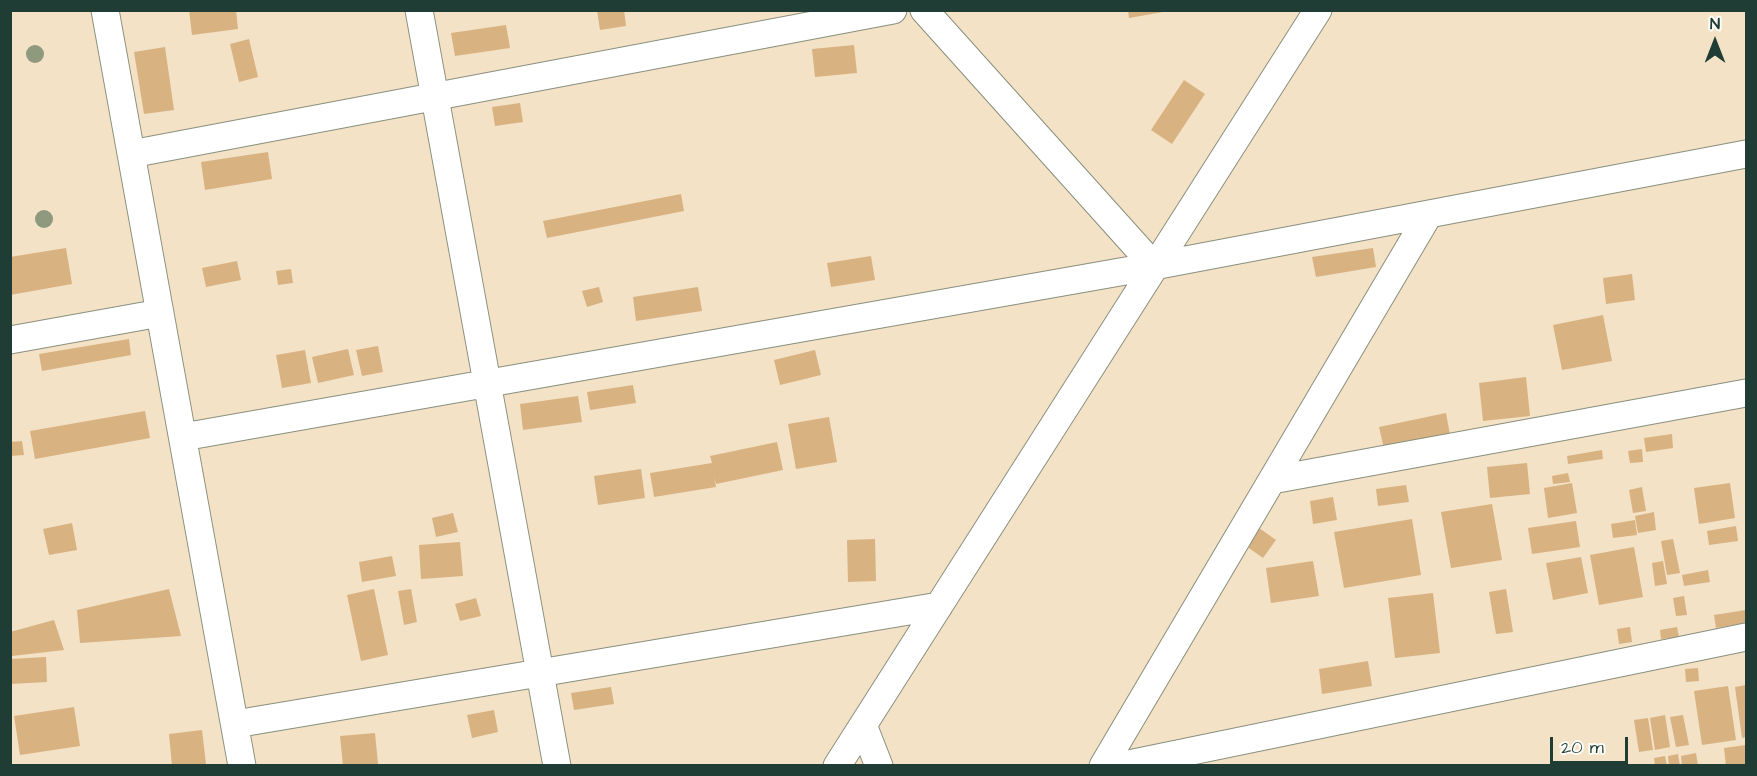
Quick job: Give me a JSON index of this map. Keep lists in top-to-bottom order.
{
  "scale_bar": "20 m",
  "north": "top"
}
